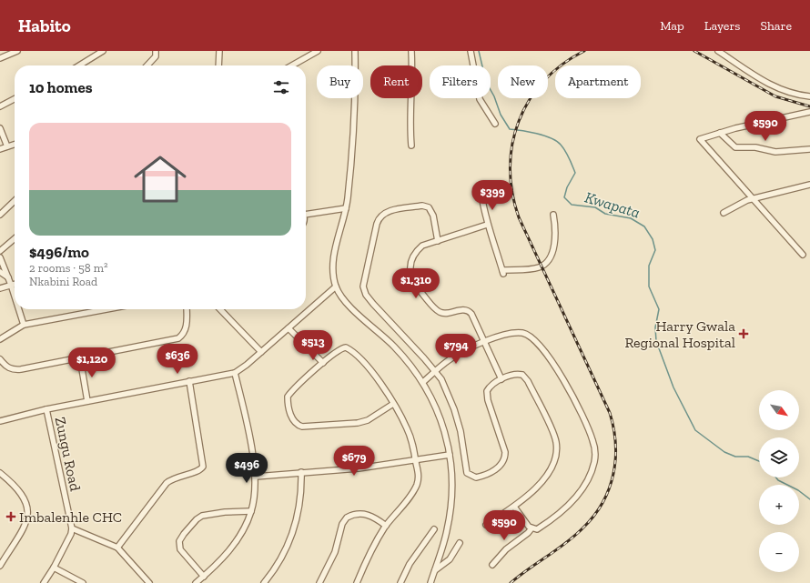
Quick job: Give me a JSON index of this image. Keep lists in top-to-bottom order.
{
  "streets": {
    "street": ["Zungu Road"]
  },
  "water": ["Kwapata"],
  "places": {
    "health": ["Harry Gwala Regional Hospital", "Imbalenhle CHC"]
  },
  "north": "bottom right",
  "page": {
    "header": "Habito",
    "nav": ["Map", "Layers", "Share"],
    "chip": [
      "Buy",
      "Rent",
      "Filters",
      "New",
      "Apartment"
    ],
    "heading": "10 homes",
    "list": [
      {
        "name": "$496/mo",
        "note": "2 rooms · 58 m² · Nkabini Road"
      }
    ],
    "price": [
      "$590",
      "$399",
      "$1,310",
      "$513",
      "$794",
      "$636",
      "$1,120",
      "$679",
      "$496",
      "$590"
    ],
    "map_buttons": ["+", "−"]
  }
}
